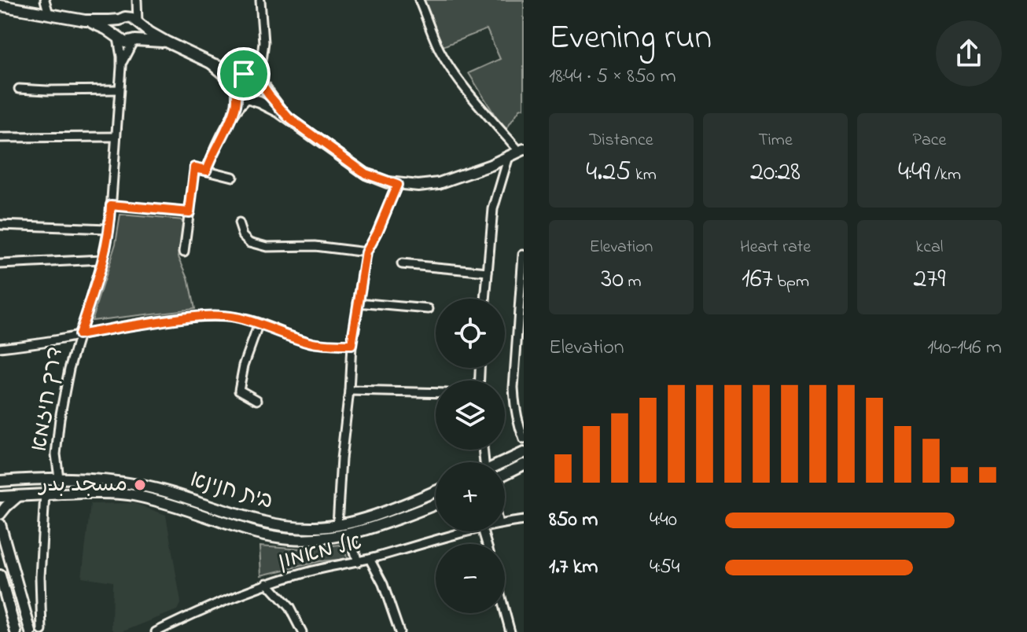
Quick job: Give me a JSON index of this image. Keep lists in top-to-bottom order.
{
  "streets": {
    "street": ["דרך חיזמא", "בית חנינא", "אל מאמון"]
  },
  "crossings": [
    ["דרך חיזמא", "בית חנינא"]
  ],
  "places": ["مسجد بدر"],
  "page": {
    "heading": ["Evening run", "18:44 · 5 × 850 m"],
    "stats": [
      ["Distance", "4.25 km"],
      ["Time", "20:28"],
      ["Pace", "4:49 /km"],
      ["Elevation", "30 m"],
      ["Heart rate", "167 bpm"],
      ["kcal", "279"]
    ],
    "map_buttons": ["+", "−"],
    "chart": ["Elevation", "140–146 m"],
    "list": [
      {
        "name": "850 m",
        "note": "4:40"
      },
      {
        "name": "1.7 km",
        "note": "4:54"
      }
    ]
  }
}
